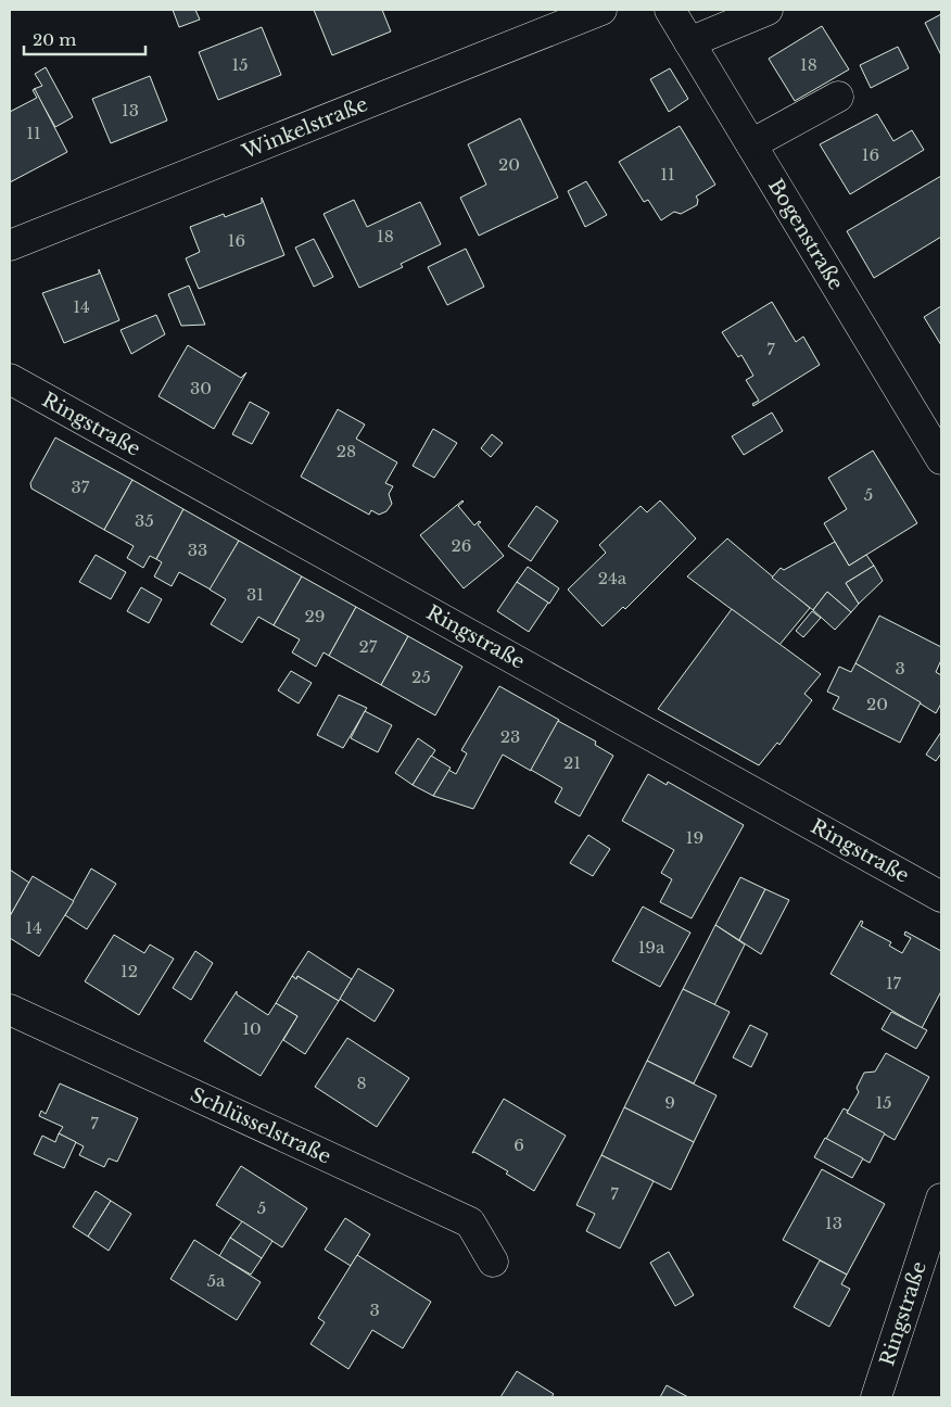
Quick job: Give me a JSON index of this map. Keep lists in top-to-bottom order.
{
  "streets": {
    "street": [
      "Winkelstraße",
      "Bogenstraße",
      "Ringstraße",
      "Schlüsselstraße"
    ]
  },
  "house_numbers": [
    "15",
    "18",
    "13",
    "11",
    "16",
    "20",
    "11",
    "18",
    "16",
    "14",
    "7",
    "30",
    "28",
    "37",
    "5",
    "35",
    "26",
    "33",
    "24a",
    "31",
    "29",
    "27",
    "3",
    "25",
    "20",
    "23",
    "21",
    "19",
    "14",
    "19a",
    "12",
    "17",
    "10",
    "8",
    "9",
    "15",
    "7",
    "6",
    "7",
    "5",
    "13",
    "5a",
    "3"
  ],
  "scale_bar": "20 m"
}
